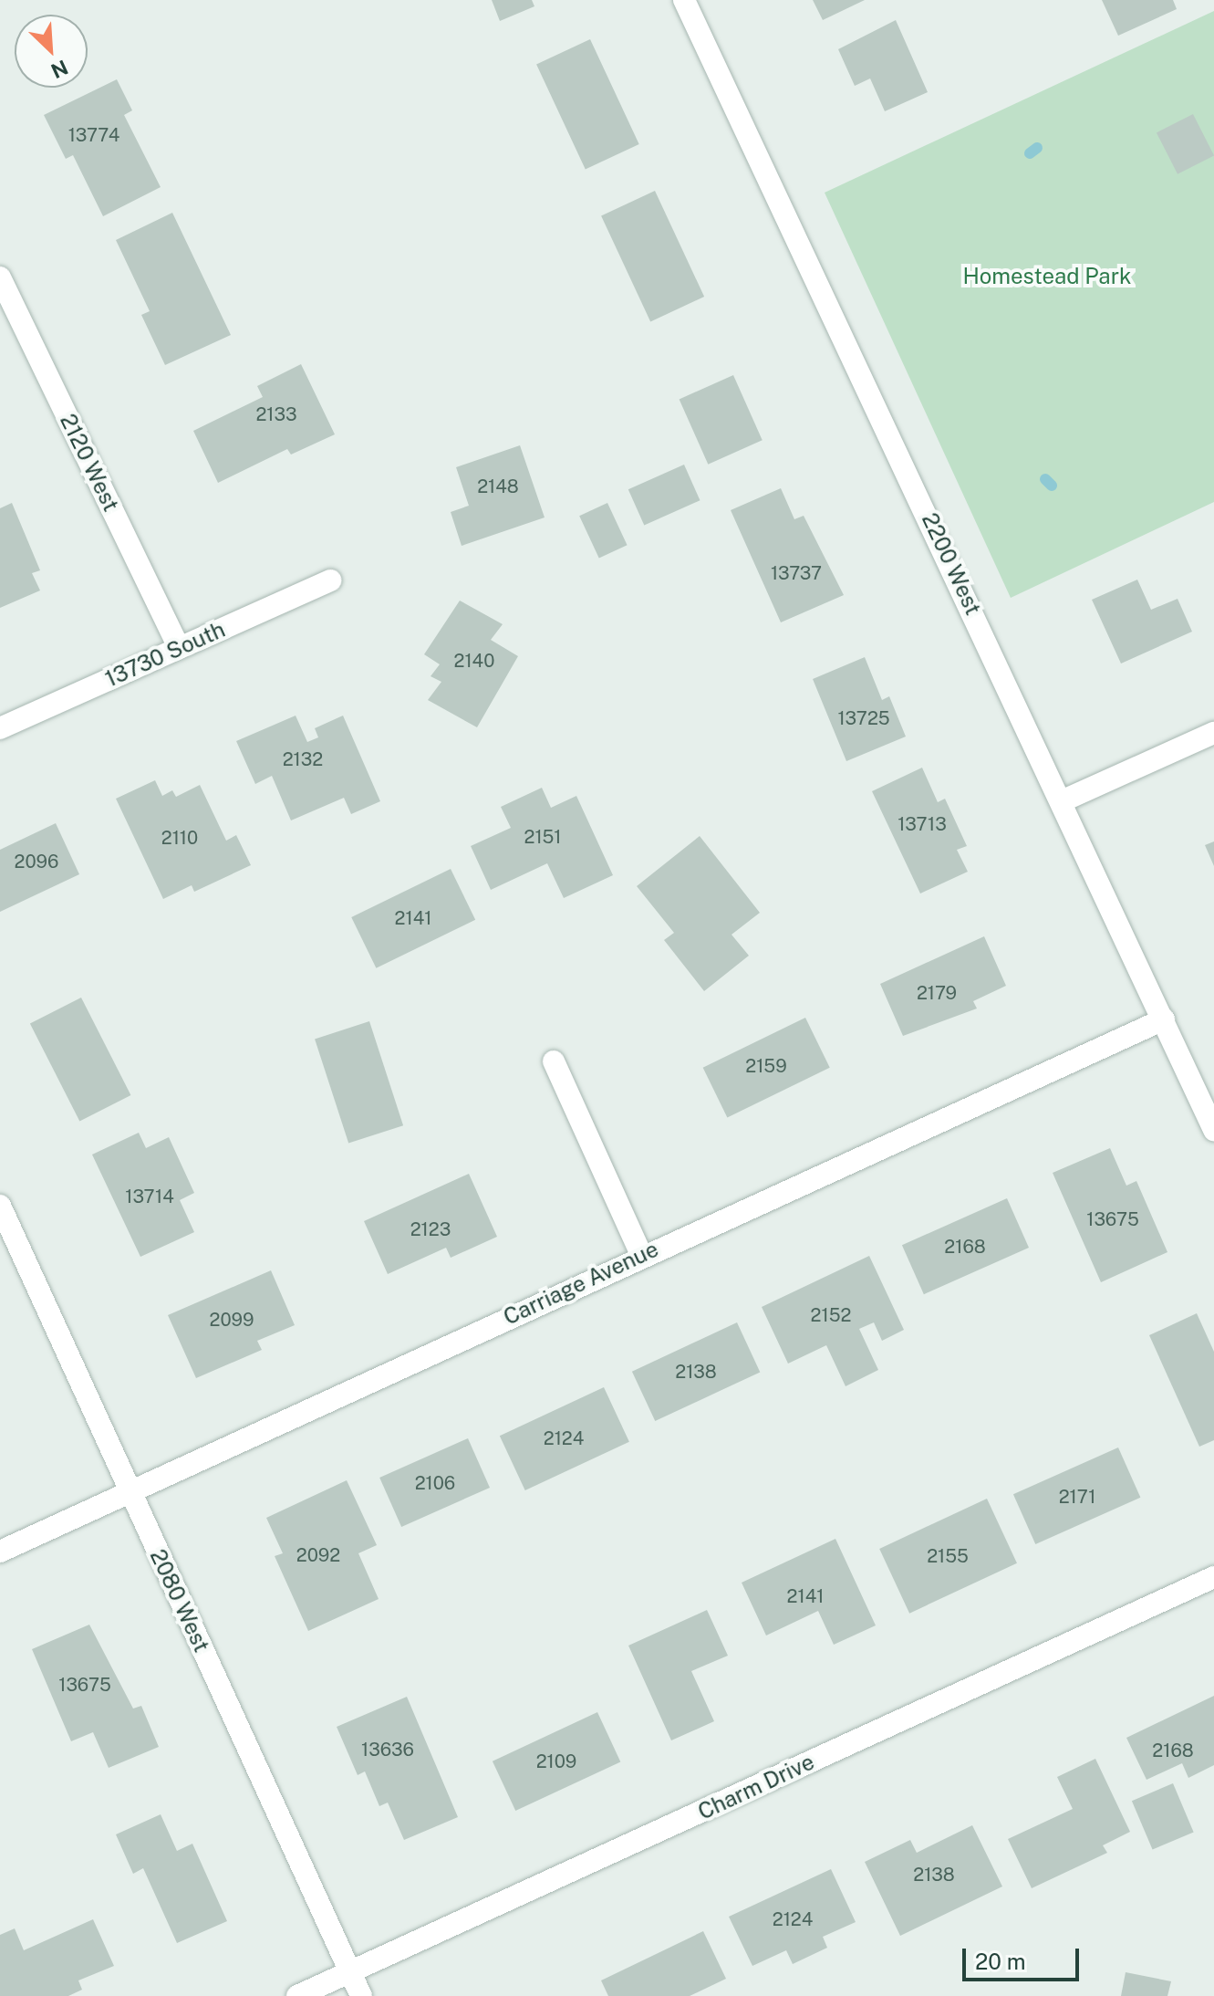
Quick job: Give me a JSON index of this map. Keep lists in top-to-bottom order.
{
  "streets": {
    "street": [
      "2120 West",
      "2200 West",
      "13730 South",
      "Carriage Avenue",
      "2080 West",
      "Charm Drive"
    ]
  },
  "crossings": [
    ["2120 West", "13730 South"],
    ["2200 West", "Carriage Avenue"],
    ["Carriage Avenue", "2080 West"],
    ["2080 West", "Charm Drive"]
  ],
  "parks": ["Homestead Park"],
  "house_numbers": [
    "13774",
    "2133",
    "2148",
    "13737",
    "2140",
    "13725",
    "2132",
    "13713",
    "2151",
    "2110",
    "2096",
    "2141",
    "2179",
    "2159",
    "13714",
    "13675",
    "2123",
    "2168",
    "2152",
    "2099",
    "2138",
    "2124",
    "2106",
    "2171",
    "2092",
    "2155",
    "2141",
    "13675",
    "13636",
    "2168",
    "2109",
    "2138",
    "2124"
  ],
  "scale_bar": "20 m",
  "north": "bottom right"
}
